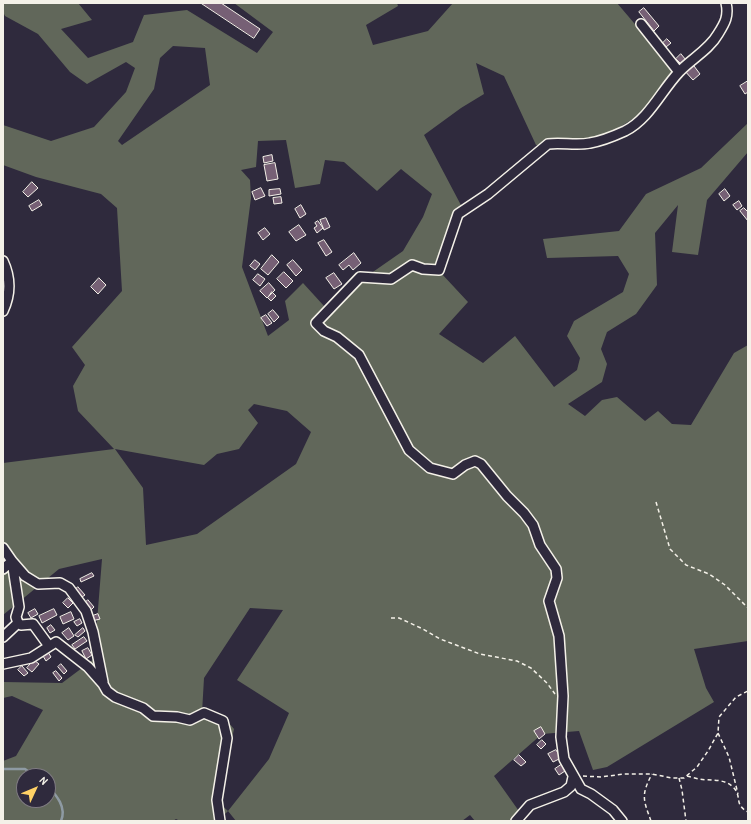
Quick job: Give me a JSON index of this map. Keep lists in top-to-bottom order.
{
  "north": "top right"
}
